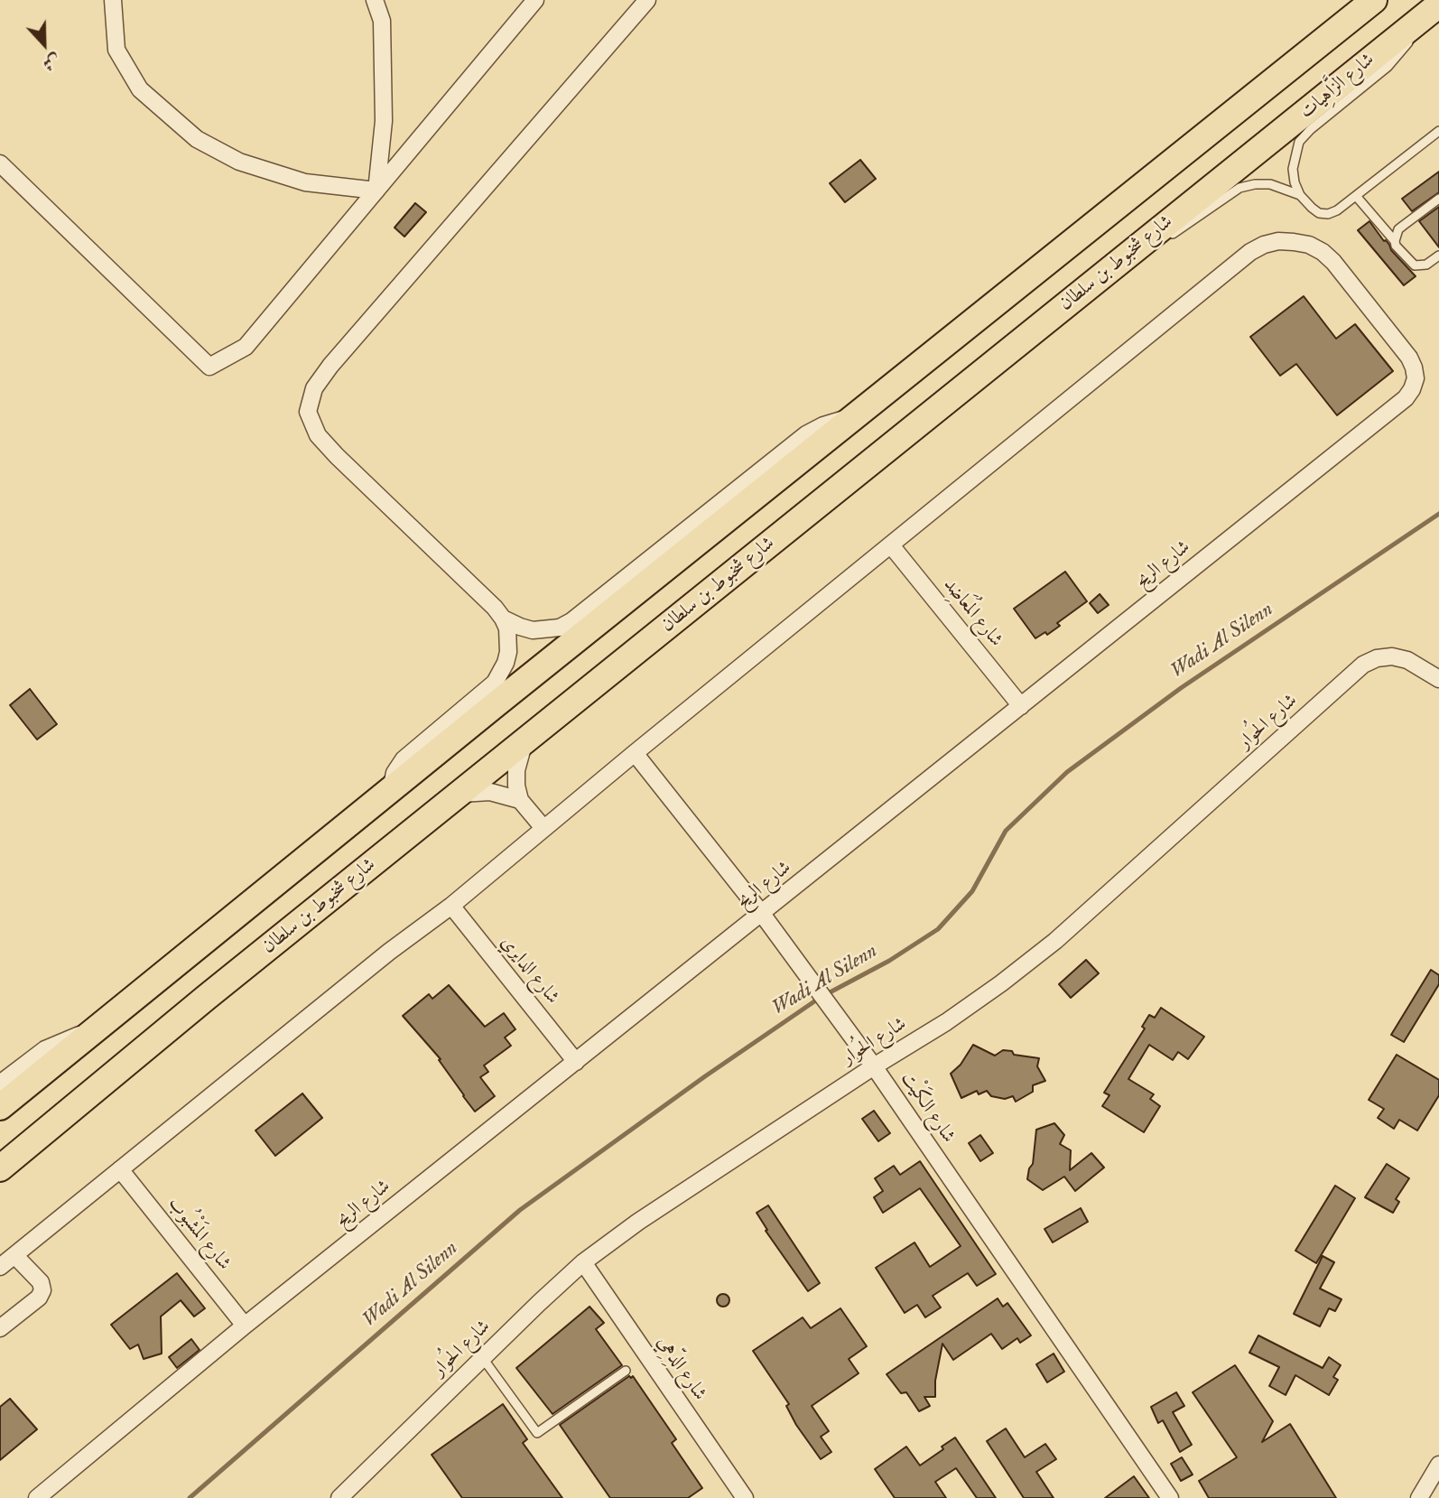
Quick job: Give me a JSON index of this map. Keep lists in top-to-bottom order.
{
  "streets": {
    "main road": ["شارع شخبوط بن سلطان"],
    "street": [
      "شارع الريح",
      "شارع المُعَاضِد",
      "شارع الحُوار",
      "شارع الدايري",
      "شارع الكَيْت",
      "شارع المَشْبُوب",
      "شارع الدِّهِي"
    ],
    "lane": ["شارع الزَّاهِيات"]
  },
  "crossings": [
    ["شارع الزَّاهِيات", "شارع شخبوط بن سلطان"],
    ["شارع الريح", "شارع المُعَاضِد"],
    ["شارع الريح", "شارع الدايري"],
    ["شارع الريح", "شارع الكَيْت"],
    ["شارع الريح", "شارع المَشْبُوب"],
    ["شارع الحُوار", "شارع الكَيْت"],
    ["شارع الحُوار", "شارع الدِّهِي"]
  ],
  "water": ["Wadi Al Silenn"],
  "north": "bottom"
}
